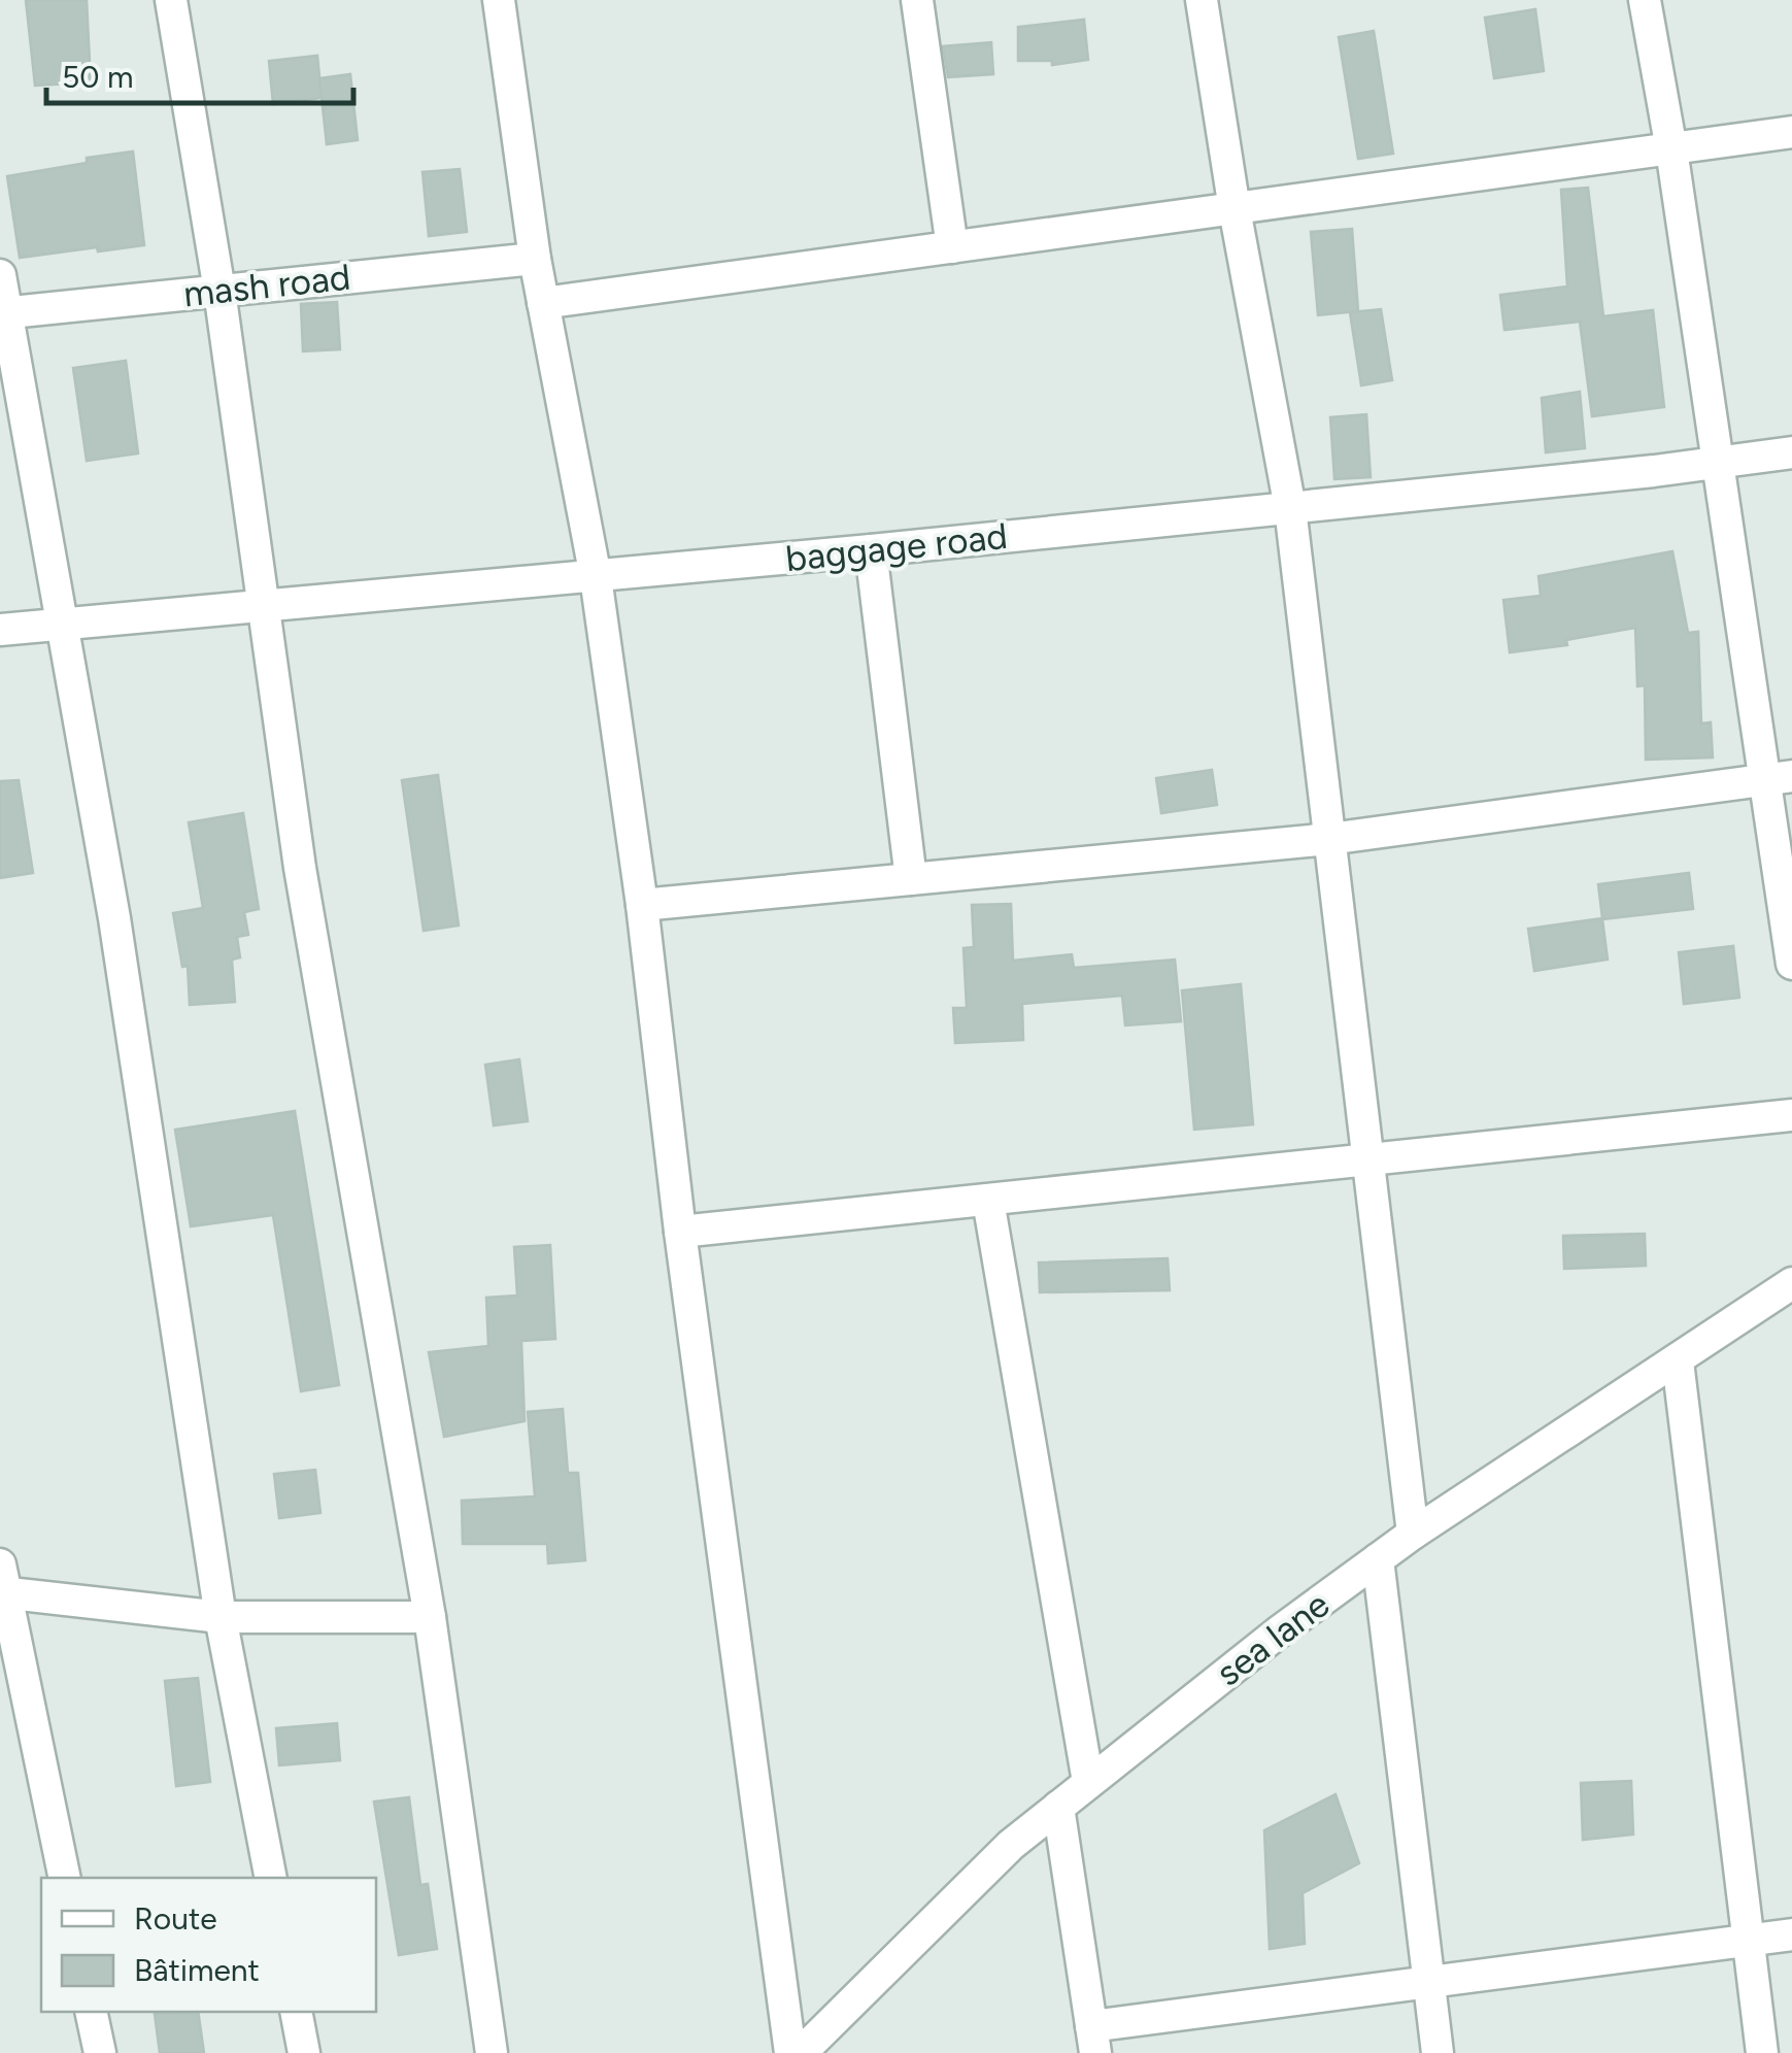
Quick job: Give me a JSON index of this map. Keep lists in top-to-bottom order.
{
  "streets": {
    "street": ["mash road", "baggage road", "sea lane"]
  },
  "legend": ["Route", "Bâtiment"],
  "scale_bar": "50 m"
}
